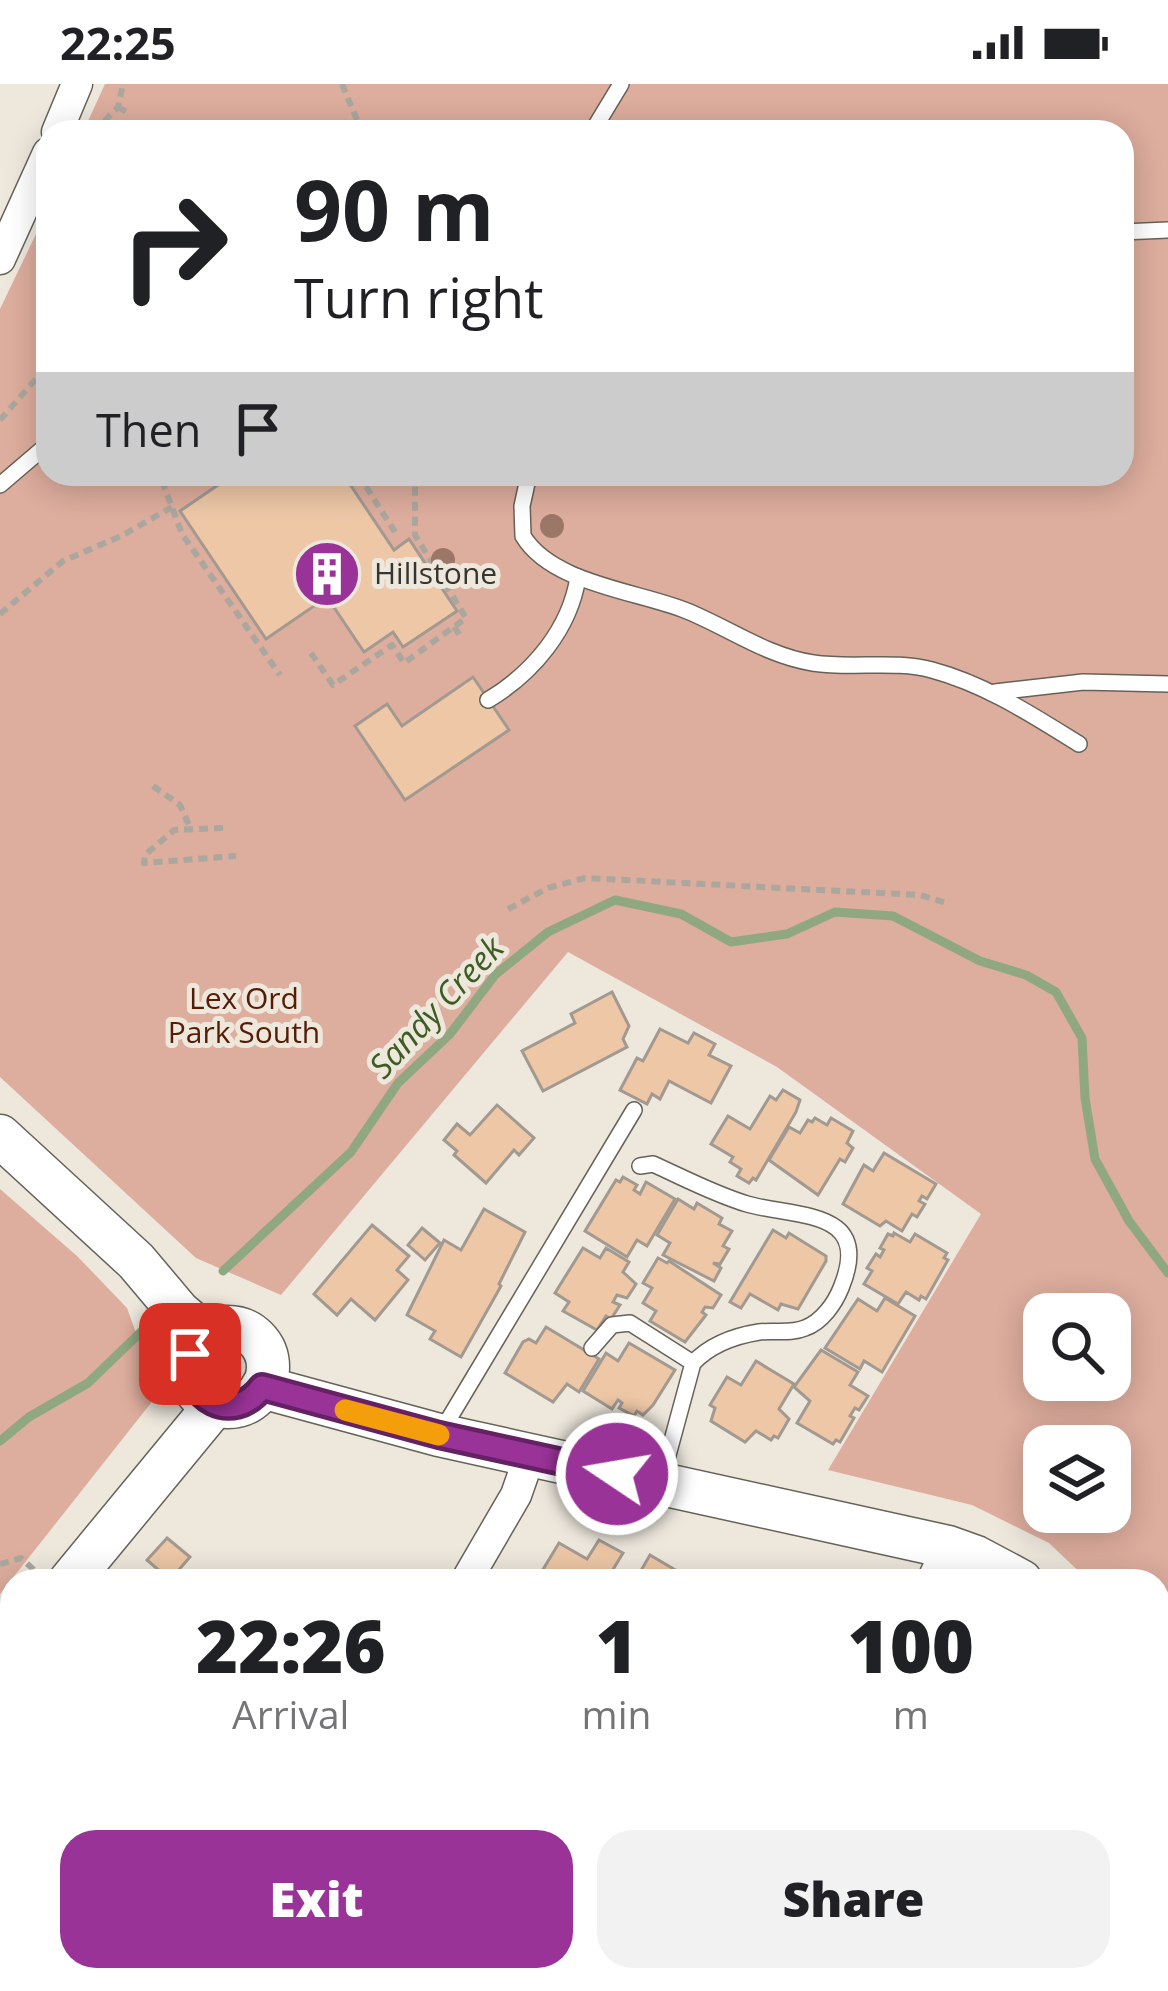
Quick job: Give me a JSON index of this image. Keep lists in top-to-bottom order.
{
  "water": ["Sandy Creek"],
  "parks": ["Lex Ord Park South"],
  "places": {
    "building": ["Hillstone"]
  },
  "page": {
    "status": "22:25",
    "turn": ["90 m", "Turn right"],
    "then": "Then",
    "eta": [
      "22:26",
      "Arrival",
      "1",
      "min",
      "100",
      "m"
    ],
    "buttons": ["Exit", "Share"]
  }
}
